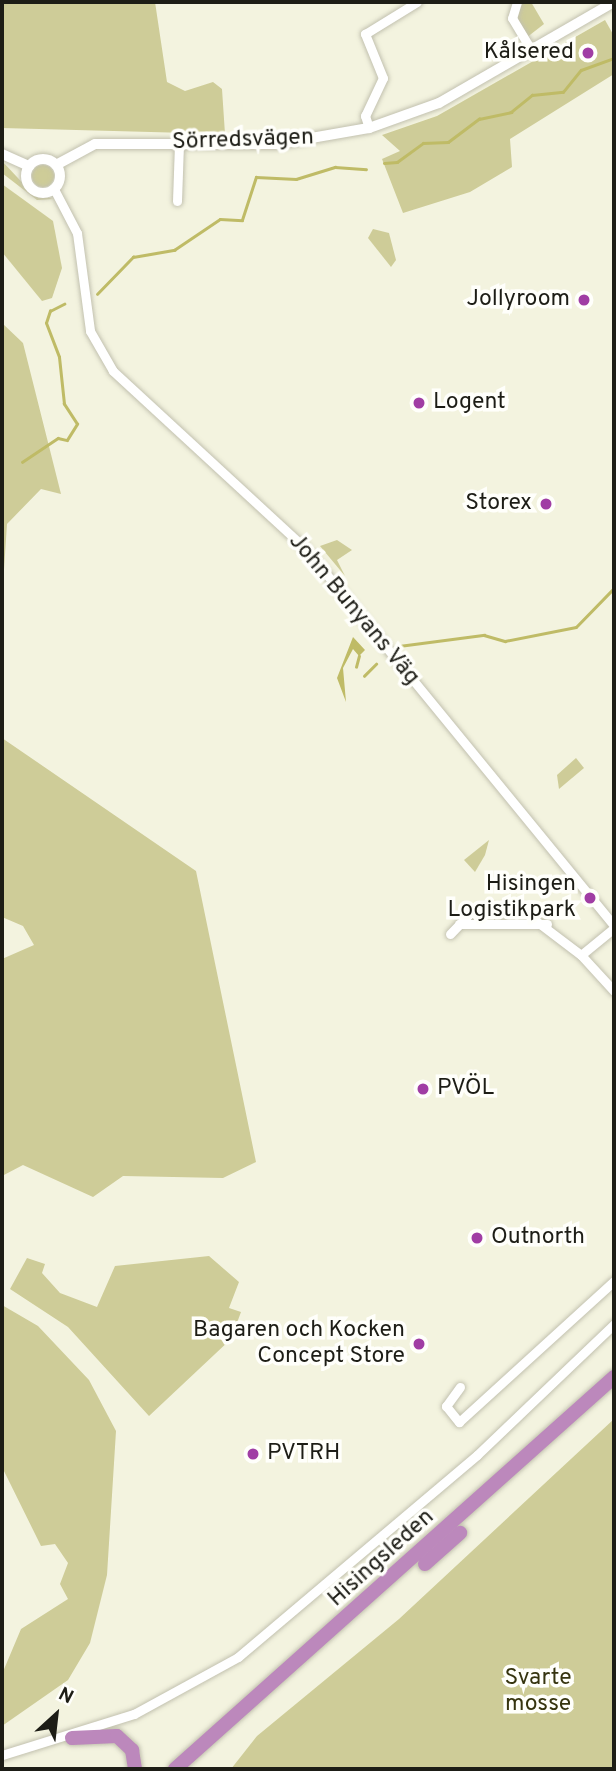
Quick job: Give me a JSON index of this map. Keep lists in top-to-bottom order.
{
  "streets": {
    "highway": ["Hisingsleden"],
    "street": ["Sörredsvägen", "John Bunyans Väg"]
  },
  "parks": ["Svarte mosse"],
  "places": [
    "Kålsered",
    "Jollyroom",
    "Logent",
    "Storex",
    "Hisingen Logistikpark",
    "PVÖL",
    "Outnorth",
    "Bagaren och Kocken Concept Store",
    "PVTRH"
  ],
  "north": "top right"
}
